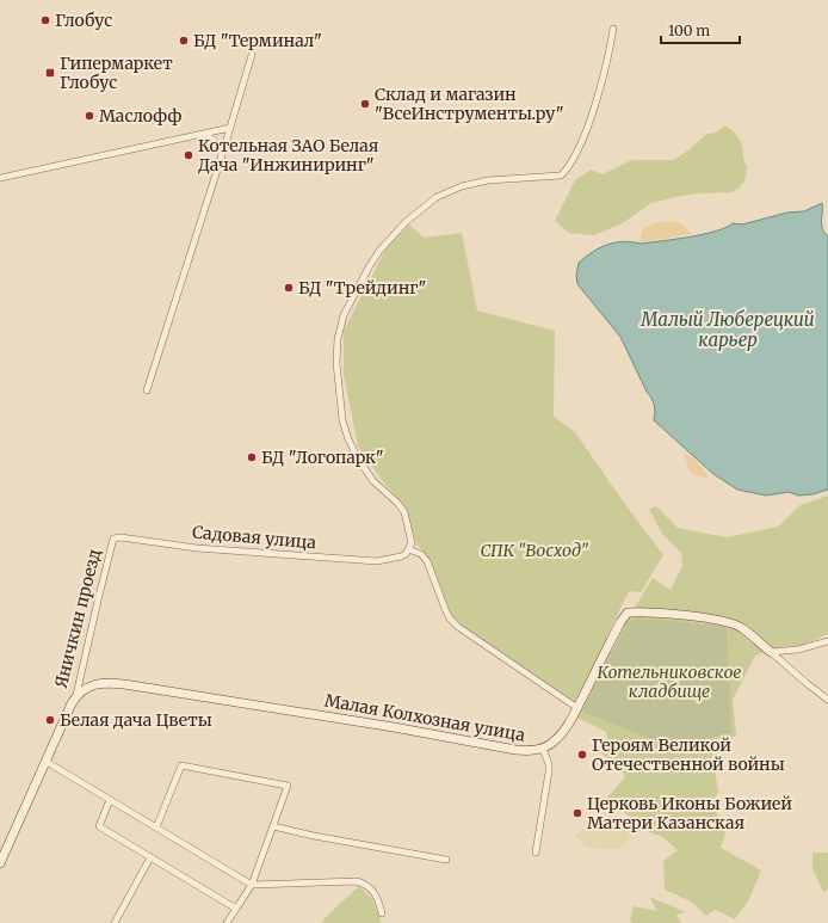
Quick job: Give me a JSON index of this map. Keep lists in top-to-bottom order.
{
  "streets": {
    "street": ["Садовая улица", "Яничкин проезд", "Малая Колхозная улица"]
  },
  "crossings": [
    ["Садовая улица", "Яничкин проезд"],
    ["Яничкин проезд", "Малая Колхозная улица"]
  ],
  "water": ["Малый Люберецкий карьер"],
  "parks": ["СПК \"Восход\"", "Котельниковское кладбище"],
  "places": {
    "other": [
      "Глобус",
      "БД \"Терминал\"",
      "Склад и магазин \"ВсеИнструменты.ру\"",
      "Маслофф",
      "Котельная ЗАО Белая Дача \"Инжиниринг\"",
      "БД \"Трейдинг\"",
      "БД \"Логопарк\"",
      "Белая дача Цветы",
      "Героям Великой Отечественной войны",
      "Церковь Иконы Божией Матери Казанская"
    ],
    "transit": ["Гипермаркет Глобус"]
  },
  "scale_bar": "100 m"
}
